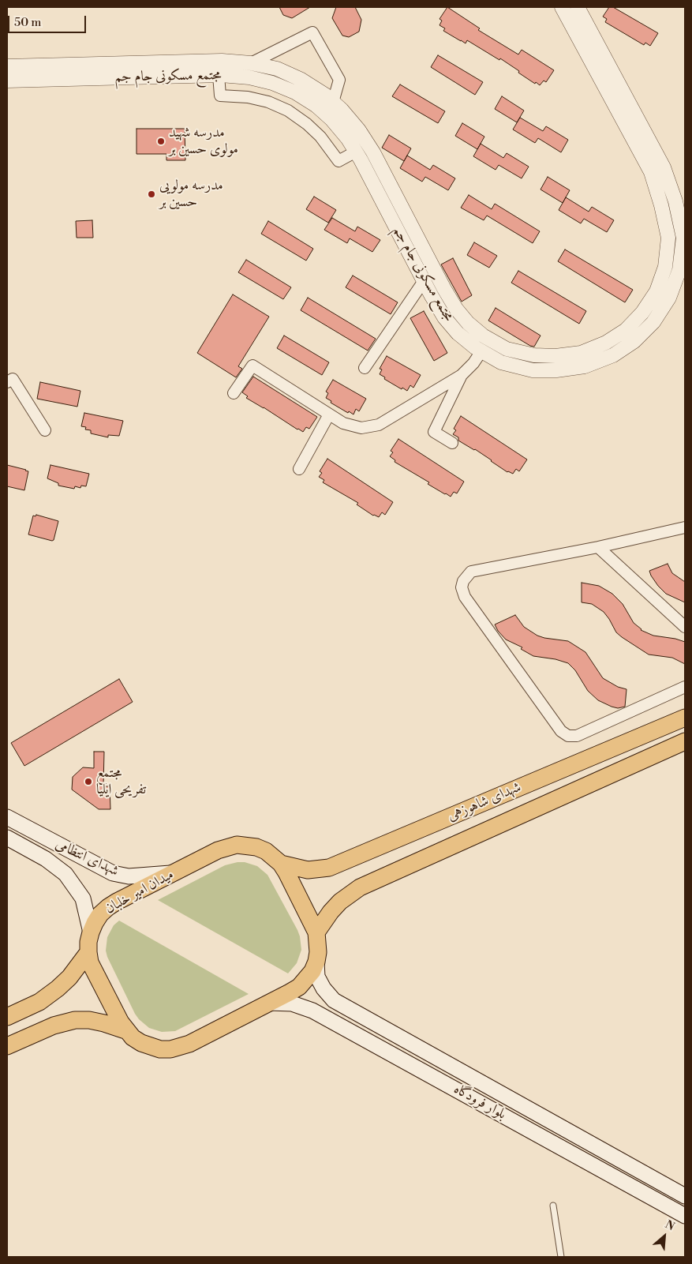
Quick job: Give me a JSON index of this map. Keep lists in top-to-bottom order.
{
  "streets": {
    "main road": [
      "شهدای شاهوزهی",
      "شهدای انتظامی",
      "میدان امیر خلبان",
      "بلوار فرودگاه"
    ],
    "street": ["مجتمع مسکونی جام جم"]
  },
  "crossings": [
    ["شهدای شاهوزهی", "میدان امیر خلبان"],
    ["شهدای انتظامی", "میدان امیر خلبان"],
    ["میدان امیر خلبان", "بلوار فرودگاه"]
  ],
  "places": ["مدرسه شهید مولوی حسین بر", "مدرسه مولویی حسین بر", "مجتمع تفریحی ایلیا"],
  "scale_bar": "50 m",
  "north": "top right"
}
